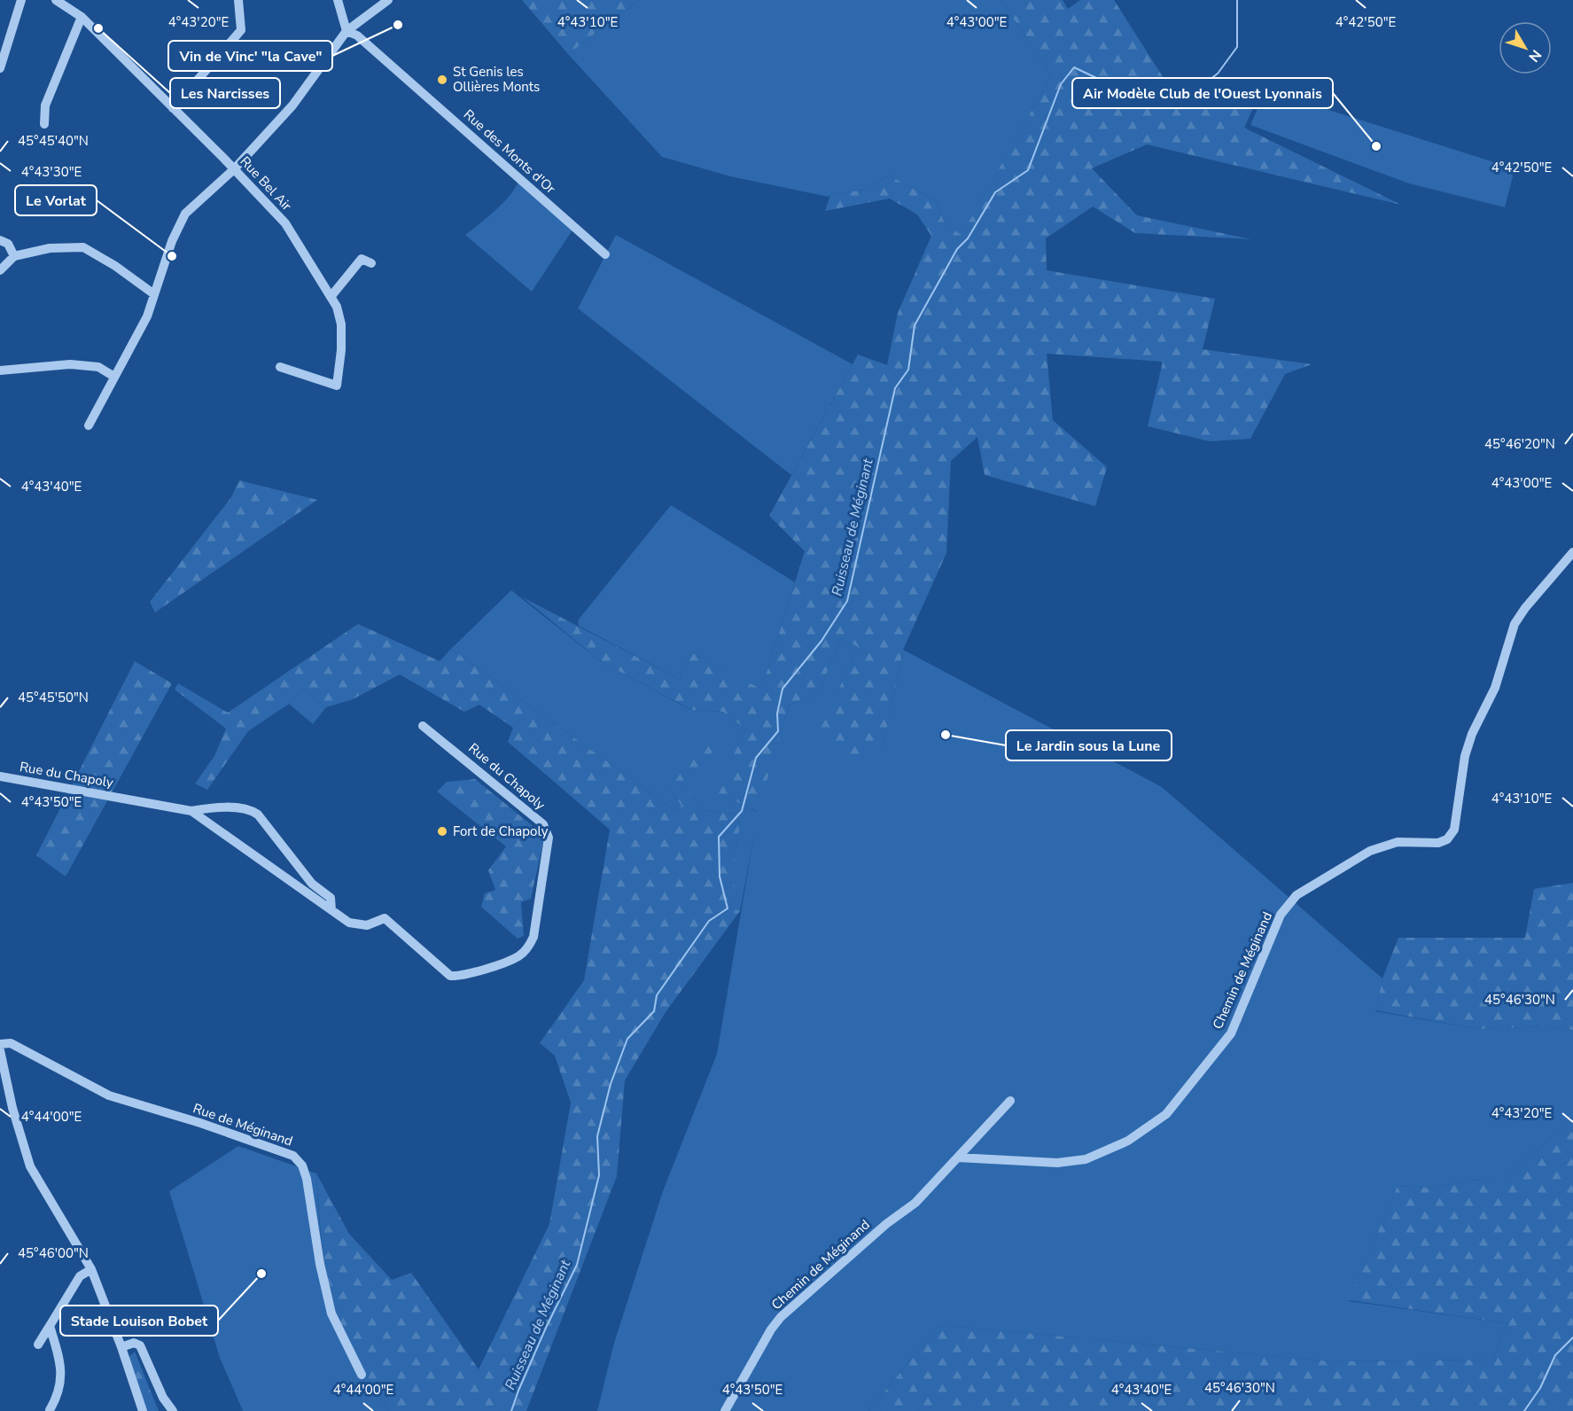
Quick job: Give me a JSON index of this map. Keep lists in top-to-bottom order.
{
  "streets": {
    "street": [
      "Rue des Monts d'Or",
      "Rue Bel Air",
      "Rue du Chapoly",
      "Chemin de Méginand",
      "Rue de Méginand"
    ]
  },
  "water": ["Ruisseau de Méginant"],
  "places": [
    "Vin de Vinc' \"la Cave\"",
    "Les Narcisses",
    "St Genis les Ollières Monts",
    "Air Modèle Club de l'Ouest Lyonnais",
    "Le Vorlat",
    "Le Jardin sous la Lune",
    "Fort de Chapoly",
    "Stade Louison Bobet"
  ],
  "north": "bottom right",
  "coordinates": [
    "4°43'10\"E",
    "4°43'00\"E",
    "4°43'20\"E",
    "4°42'50\"E",
    "45°45'40\"N",
    "4°43'30\"E",
    "45°46'20\"N",
    "4°43'40\"E",
    "45°45'50\"N",
    "4°43'50\"E",
    "45°46'30\"N",
    "4°44'00\"E",
    "45°46'00\"N"
  ]
}
